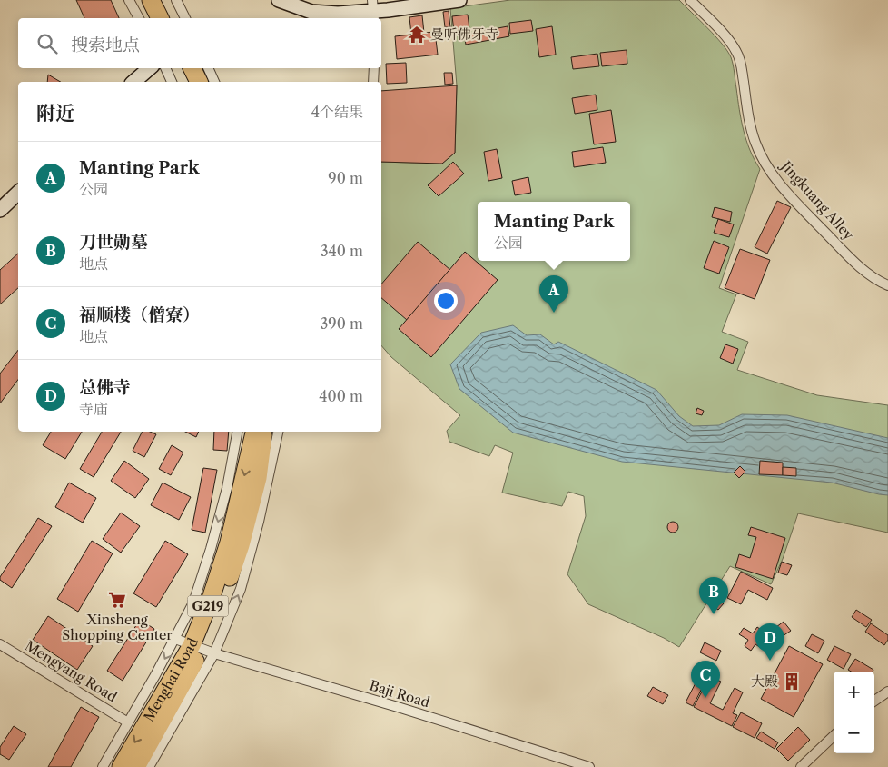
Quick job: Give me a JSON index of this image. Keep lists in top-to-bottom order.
{
  "streets": {
    "highway": ["G219", "Menghai Road"],
    "street": ["Jingkuang Alley", "Mengyang Road", "Baji Road"]
  },
  "crossings": [
    ["Mengyang Road", "Menghai Road"],
    ["Menghai Road", "Baji Road"]
  ],
  "places": {
    "temple": ["曼听佛牙寺"],
    "supermarket": ["Xinsheng Shopping Center"],
    "building": ["大殿"]
  },
  "page": {
    "search": "搜索地点",
    "heading": ["附近", "4个结果"],
    "list": [
      {
        "mark": "A",
        "name": "Manting Park",
        "note": "公园",
        "value": "90 m"
      },
      {
        "mark": "B",
        "name": "刀世勋墓",
        "note": "地点",
        "value": "340 m"
      },
      {
        "mark": "C",
        "name": "福顺楼（僧寮）",
        "note": "地点",
        "value": "390 m"
      },
      {
        "mark": "D",
        "name": "总佛寺",
        "note": "寺庙",
        "value": "400 m"
      }
    ],
    "popup": ["Manting Park", "公园"],
    "pins": [
      "A",
      "B",
      "D",
      "C"
    ],
    "map_buttons": ["+", "−"]
  }
}
